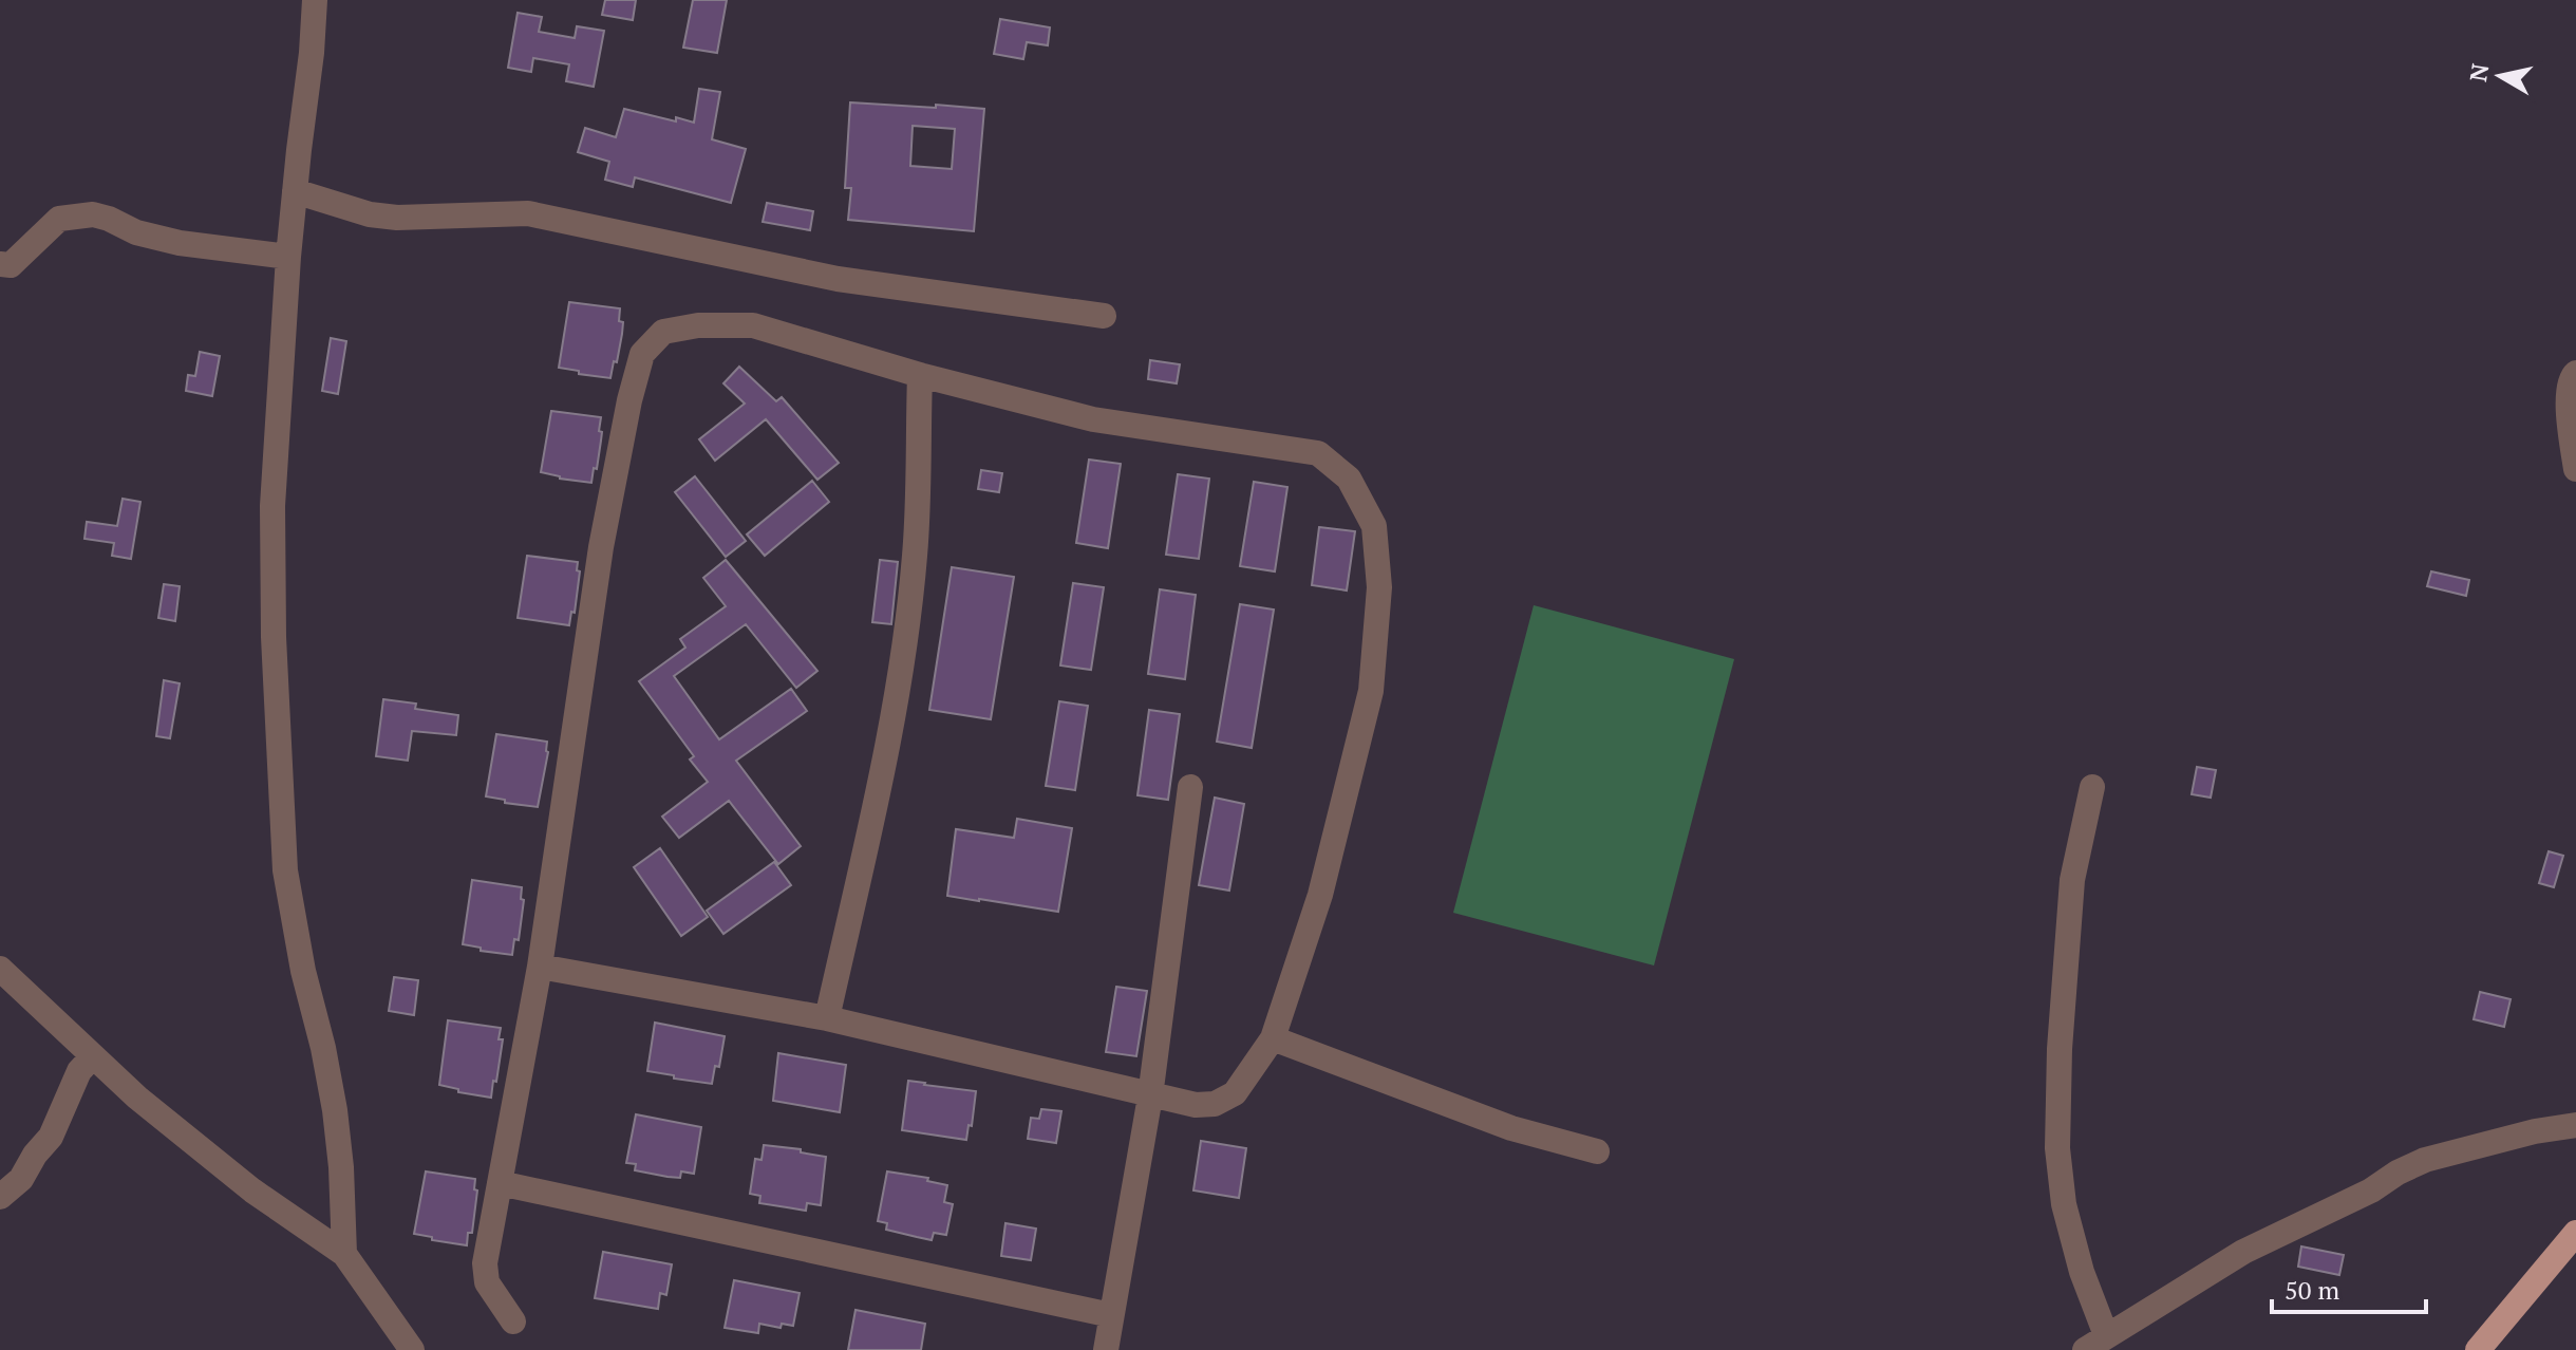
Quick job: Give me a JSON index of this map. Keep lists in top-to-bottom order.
{
  "scale_bar": "50 m",
  "north": "left"
}
